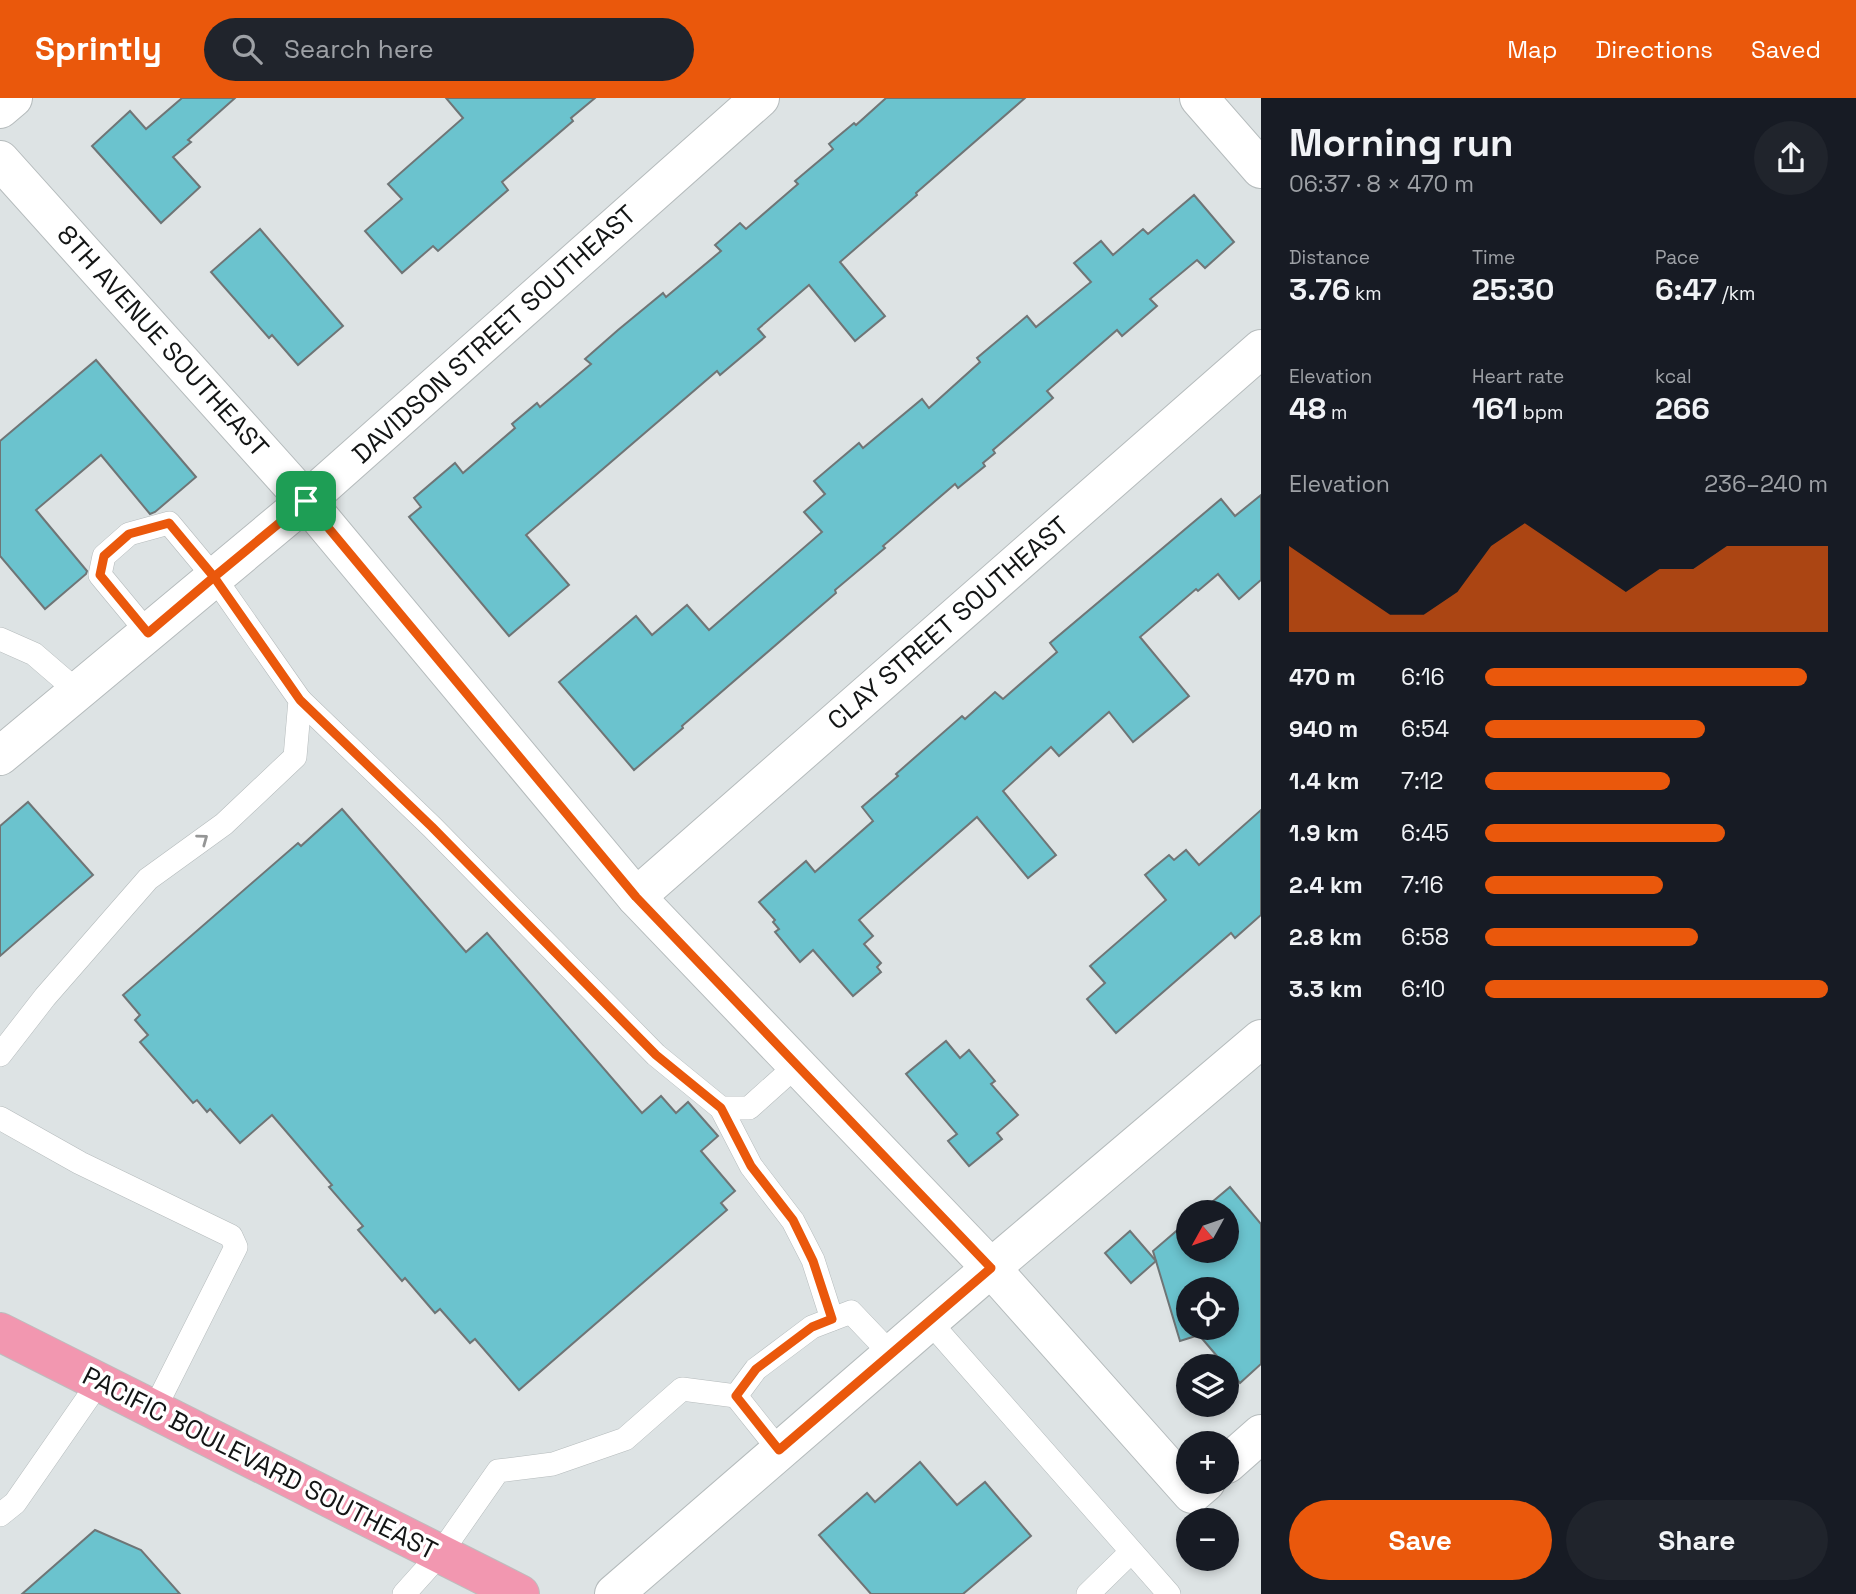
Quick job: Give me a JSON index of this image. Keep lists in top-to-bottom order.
{
  "streets": {
    "highway": ["PACIFIC BOULEVARD SOUTHEAST"],
    "street": ["DAVIDSON STREET SOUTHEAST", "8TH AVENUE SOUTHEAST", "CLAY STREET SOUTHEAST"]
  },
  "crossings": [
    ["DAVIDSON STREET SOUTHEAST", "8TH AVENUE SOUTHEAST"],
    ["8TH AVENUE SOUTHEAST", "CLAY STREET SOUTHEAST"]
  ],
  "north": "bottom left",
  "page": {
    "header": "Sprintly",
    "search": "Search here",
    "nav": ["Map", "Directions", "Saved"],
    "heading": ["Morning run", "06:37 · 8 × 470 m"],
    "stats": [
      ["Distance", "3.76 km"],
      ["Time", "25:30"],
      ["Pace", "6:47 /km"],
      ["Elevation", "48 m"],
      ["Heart rate", "161 bpm"],
      ["kcal", "266"]
    ],
    "chart": ["Elevation", "236–240 m"],
    "list": [
      {
        "name": "470 m",
        "note": "6:16"
      },
      {
        "name": "940 m",
        "note": "6:54"
      },
      {
        "name": "1.4 km",
        "note": "7:12"
      },
      {
        "name": "1.9 km",
        "note": "6:45"
      },
      {
        "name": "2.4 km",
        "note": "7:16"
      },
      {
        "name": "2.8 km",
        "note": "6:58"
      },
      {
        "name": "3.3 km",
        "note": "6:10"
      }
    ],
    "map_buttons": ["+", "−"],
    "buttons": ["Save", "Share"]
  }
}
